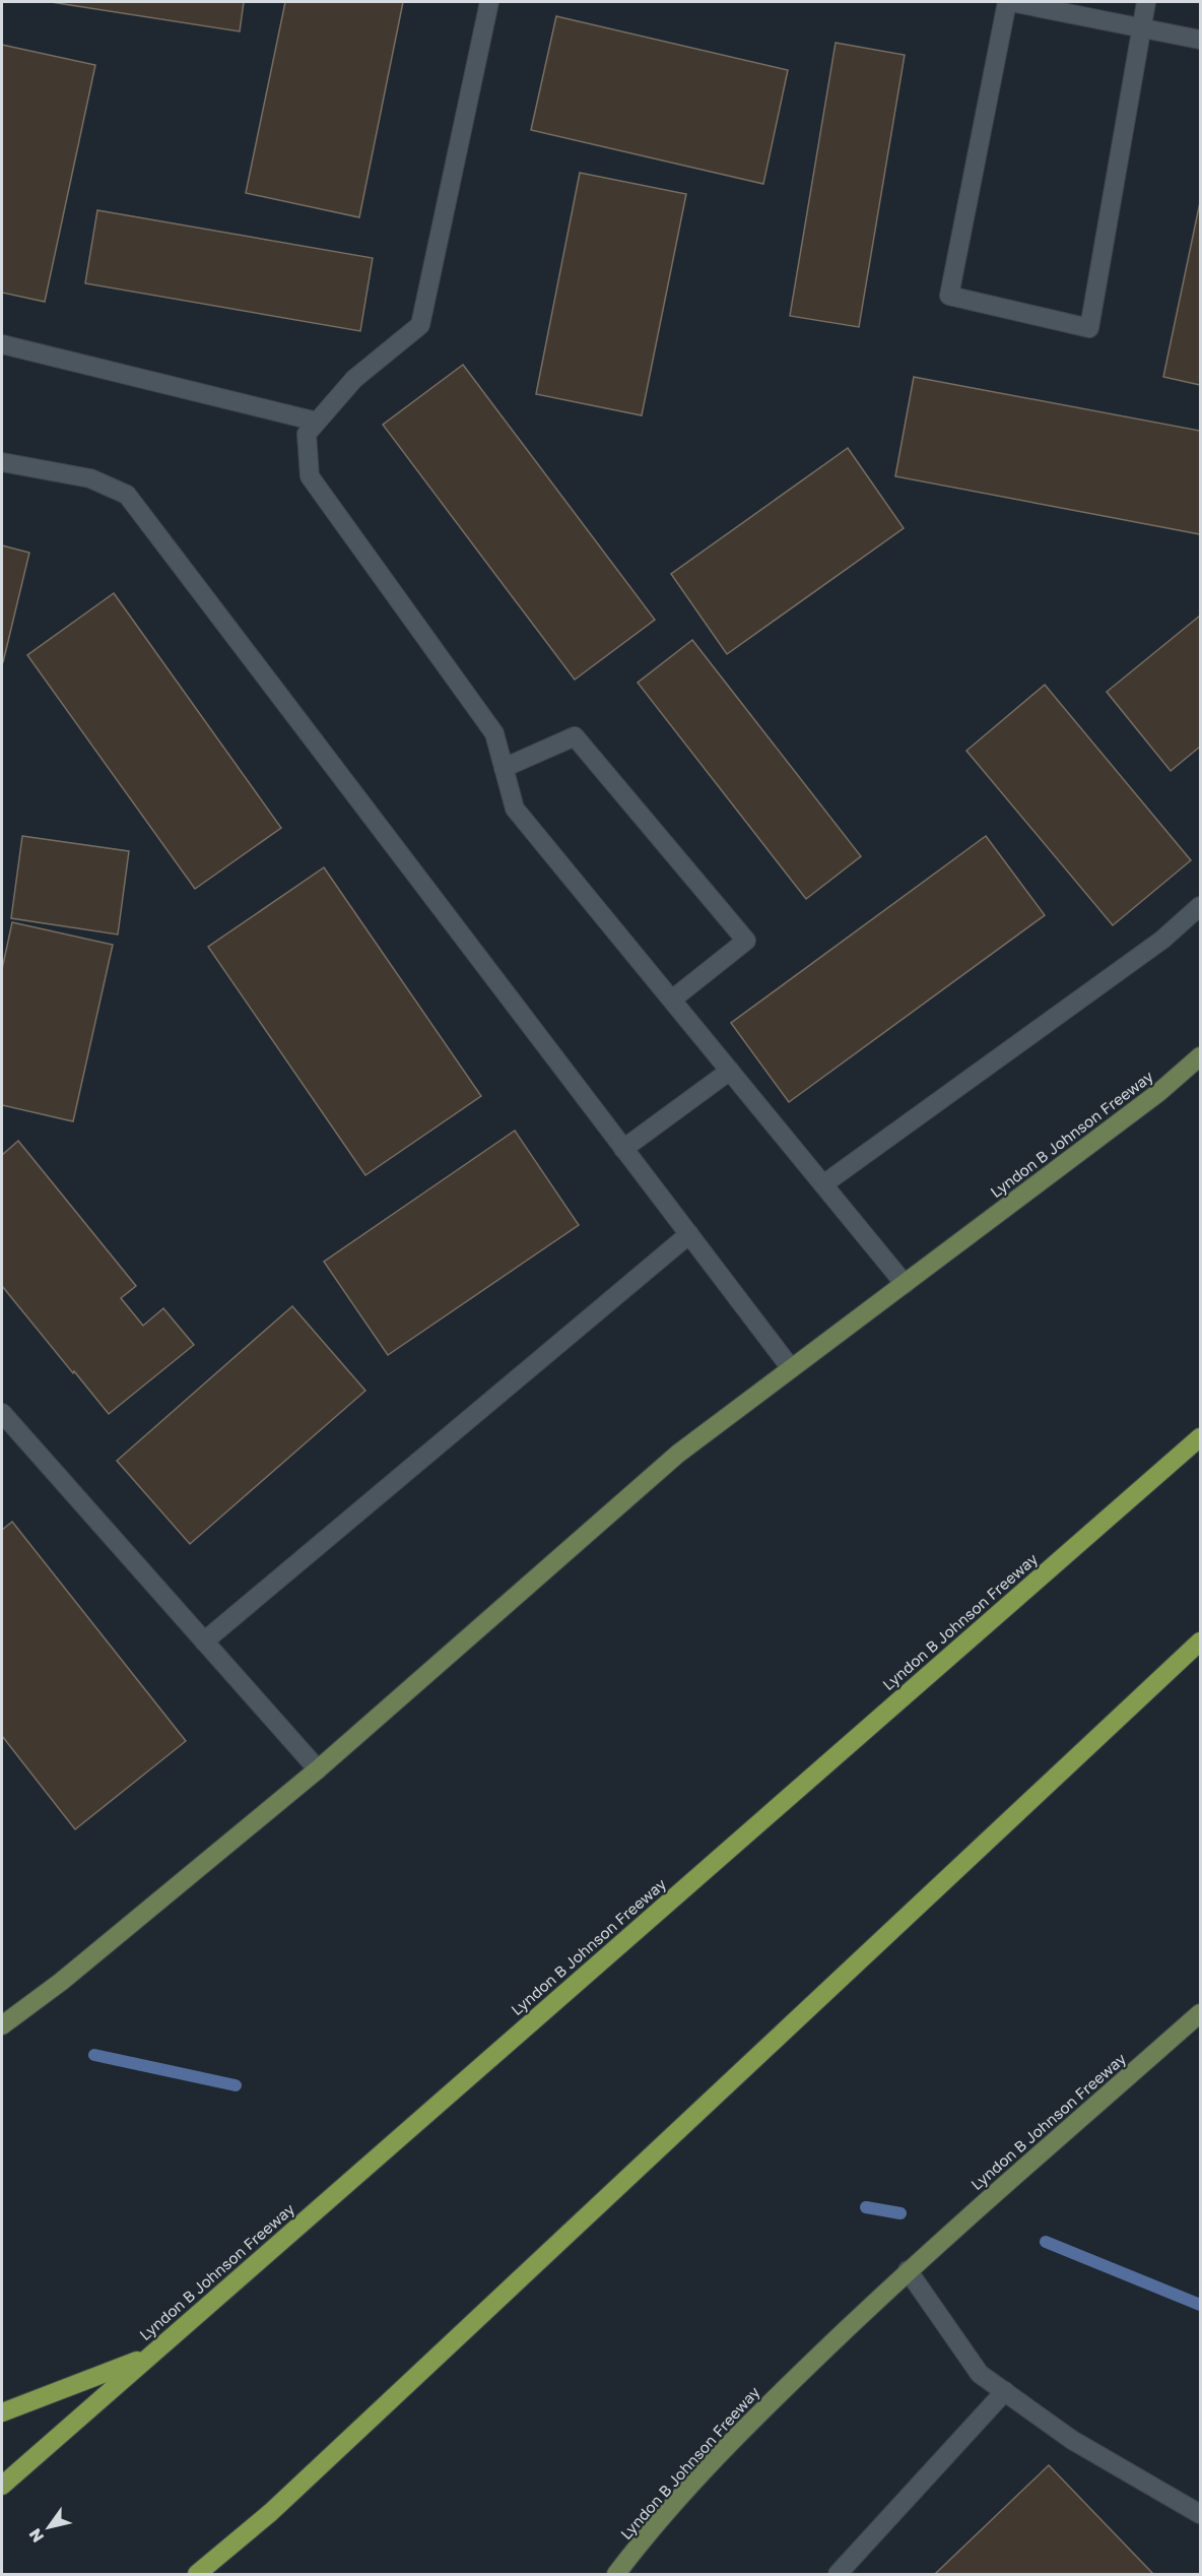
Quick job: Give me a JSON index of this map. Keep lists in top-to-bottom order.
{
  "streets": {
    "highway": ["Lyndon B Johnson Freeway"]
  },
  "north": "bottom left"
}
